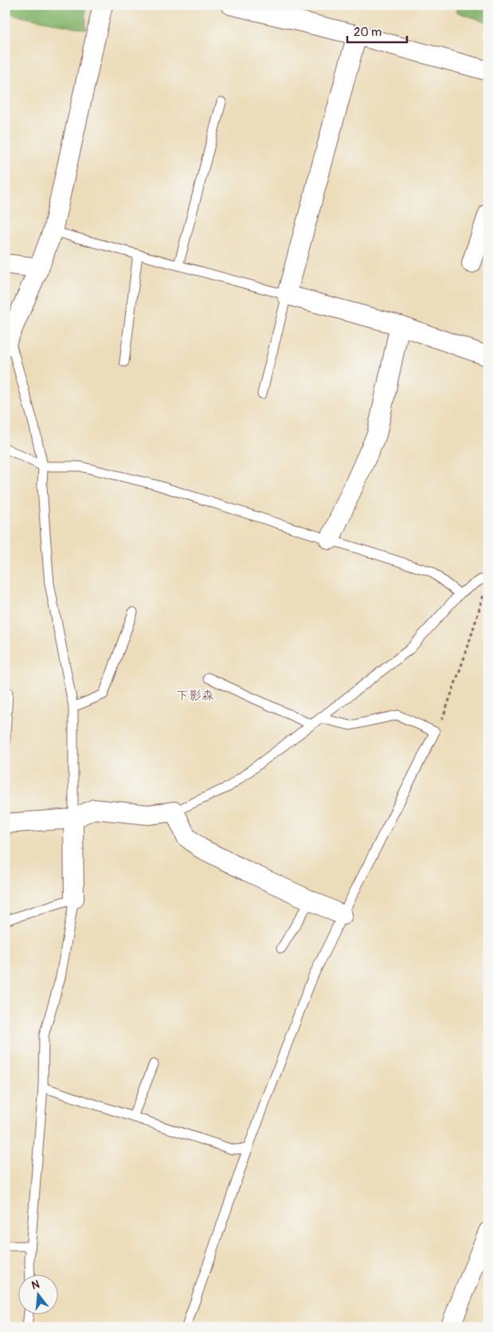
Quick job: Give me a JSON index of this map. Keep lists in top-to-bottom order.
{
  "districts": ["下影森"],
  "scale_bar": "20 m",
  "north": "top"
}
